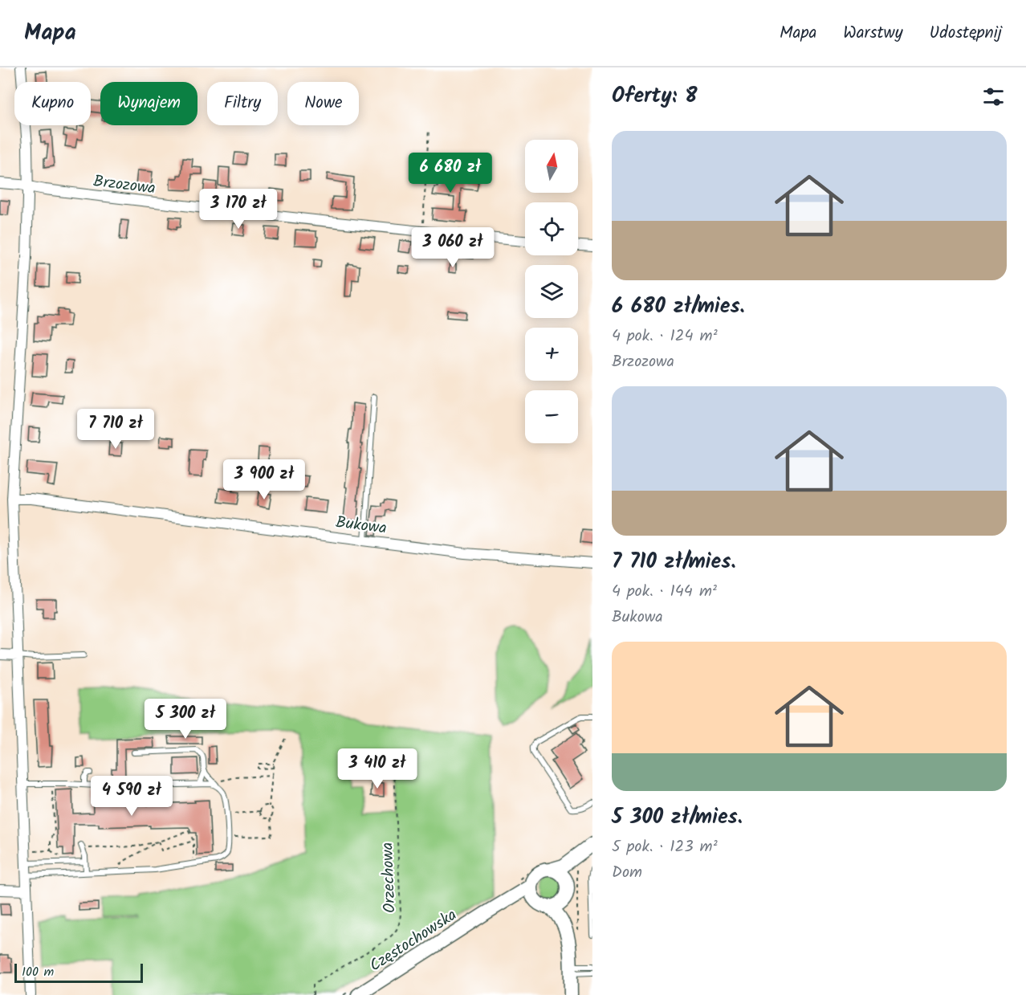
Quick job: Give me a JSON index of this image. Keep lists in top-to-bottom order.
{
  "streets": {
    "main road": ["Częstochowska"],
    "street": ["Brzozowa", "Bukowa"],
    "path": ["Orzechowa"]
  },
  "scale_bar": "100 m",
  "north": "top",
  "page": {
    "header": "Mapa",
    "nav": ["Mapa", "Warstwy", "Udostępnij"],
    "heading": "Oferty: 8",
    "chip": [
      "Kupno",
      "Wynajem",
      "Filtry",
      "Nowe"
    ],
    "list": [
      {
        "name": "6 680 zł/mies.",
        "note": "4 pok. · 124 m² · Brzozowa"
      },
      {
        "name": "7 710 zł/mies.",
        "note": "4 pok. · 144 m² · Bukowa"
      },
      {
        "name": "5 300 zł/mies.",
        "note": "5 pok. · 123 m² · Dom"
      }
    ],
    "map_buttons": ["+", "−"],
    "price": [
      "6 680 zł",
      "3 170 zł",
      "3 060 zł",
      "7 710 zł",
      "3 900 zł",
      "5 300 zł",
      "3 410 zł",
      "4 590 zł"
    ],
    "scale": "100 m"
  }
}
